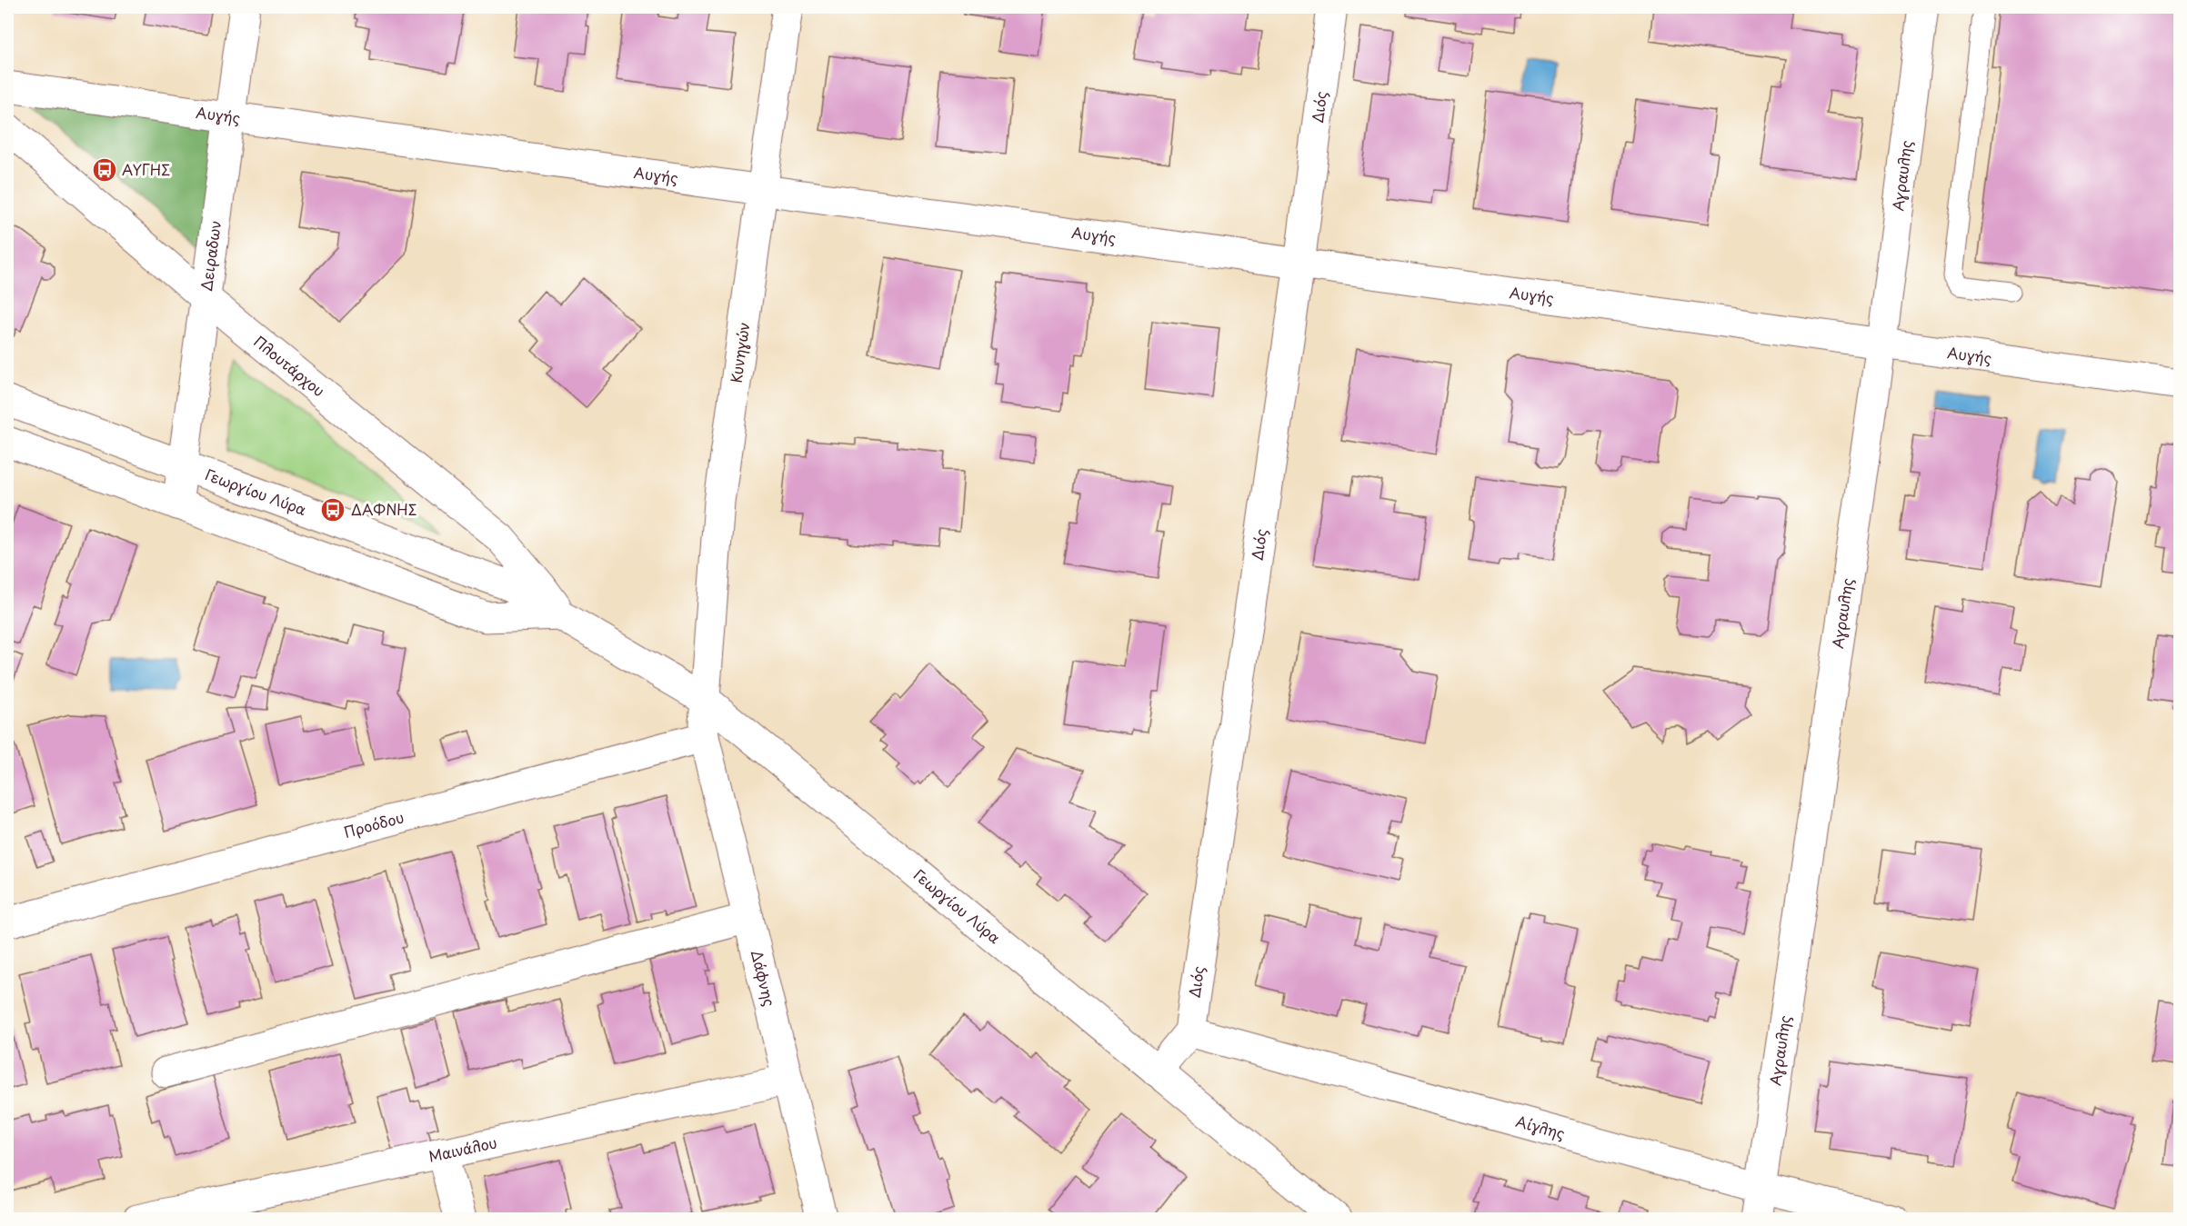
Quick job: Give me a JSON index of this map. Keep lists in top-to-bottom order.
{
  "streets": {
    "street": [
      "Διός",
      "Αυγής",
      "Αγραυλης",
      "Δειραδων",
      "Κυνηγών",
      "Πλουτάρχου",
      "Γεωργίου Λύρα",
      "Προόδου",
      "Δάφνης",
      "Αίγλης",
      "Μαινάλου"
    ]
  },
  "crossings": [
    ["Διός", "Αυγής"],
    ["Διός", "Αίγλης"],
    ["Αυγής", "Αγραυλης"],
    ["Αυγής", "Δειραδων"],
    ["Αυγής", "Κυνηγών"],
    ["Αγραυλης", "Αίγλης"],
    ["Δειραδων", "Πλουτάρχου"],
    ["Δειραδων", "Γεωργίου Λύρα"],
    ["Κυνηγών", "Γεωργίου Λύρα"],
    ["Πλουτάρχου", "Γεωργίου Λύρα"],
    ["Προόδου", "Δάφνης"],
    ["Δάφνης", "Μαινάλου"]
  ],
  "places": {
    "bus stop": ["ΑΥΓΗΣ", "ΔΑΦΝΗΣ"]
  }
}
